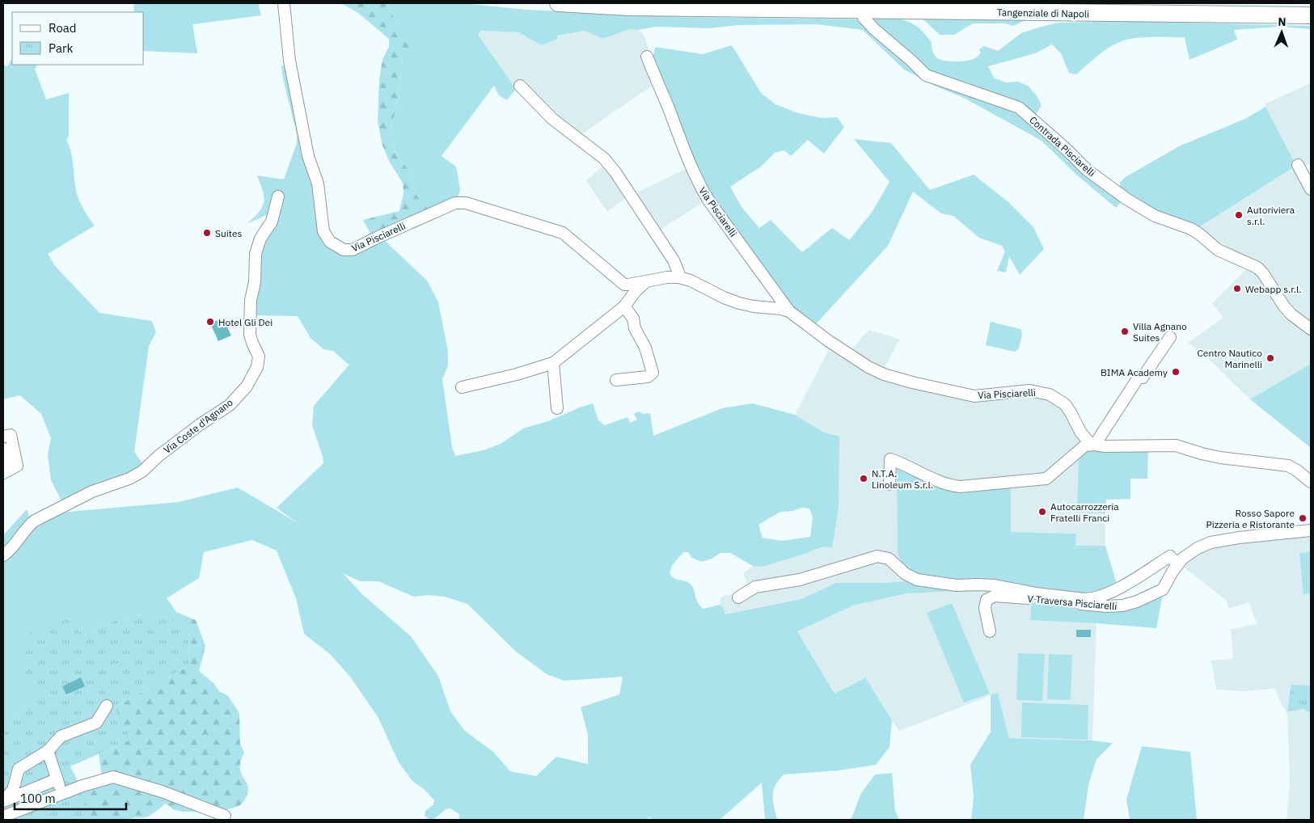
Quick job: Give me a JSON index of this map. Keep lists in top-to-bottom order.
{
  "streets": {
    "highway": ["Tangenziale di Napoli"],
    "street": [
      "Contrada Pisciarelli",
      "Via Pisciarelli",
      "Via Coste d'Agnano",
      "V Traversa Pisciarelli"
    ]
  },
  "places": [
    "Autoriviera s.r.l.",
    "Suites",
    "Webapp s.r.l.",
    "Hotel Gli Dei",
    "Villa Agnano Suites",
    "Centro Nautico Marinelli",
    "BIMA Academy",
    "N.T.A. Linoleum S.r.l.",
    "Autocarrozzeria Fratelli Franci",
    "Rosso Sapore Pizzeria e Ristorante"
  ],
  "legend": ["Road", "Park"],
  "scale_bar": "100 m",
  "north": "top"
}
